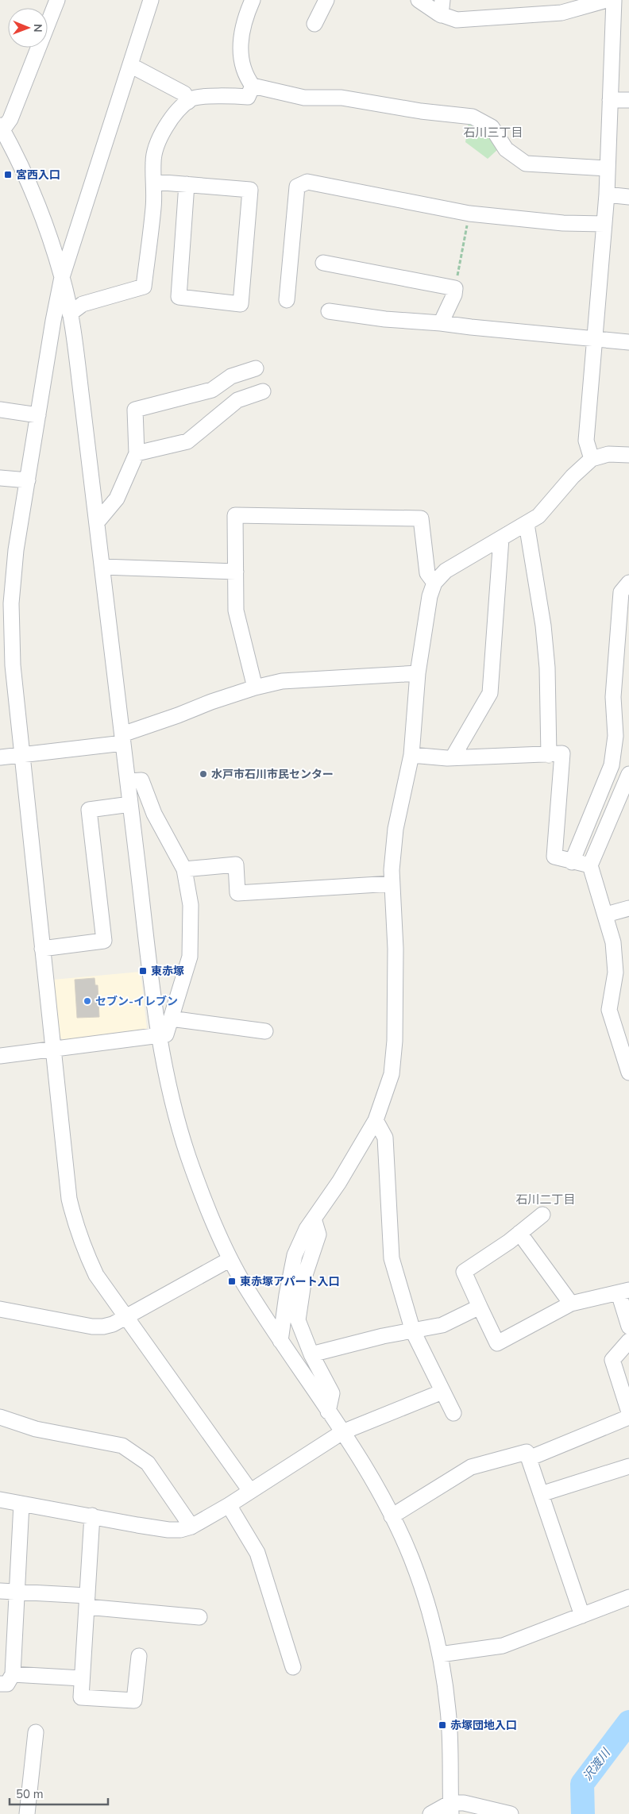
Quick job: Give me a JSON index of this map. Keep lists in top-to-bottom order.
{
  "districts": ["石川三丁目", "石川二丁目"],
  "water": ["沢渡川"],
  "places": {
    "transit": [
      "宮西入口",
      "東赤塚",
      "東赤塚アパート入口",
      "赤塚団地入口"
    ],
    "other": ["水戸市石川市民センター", "セブン-イレブン"]
  },
  "scale_bar": "50 m",
  "north": "right"
}
